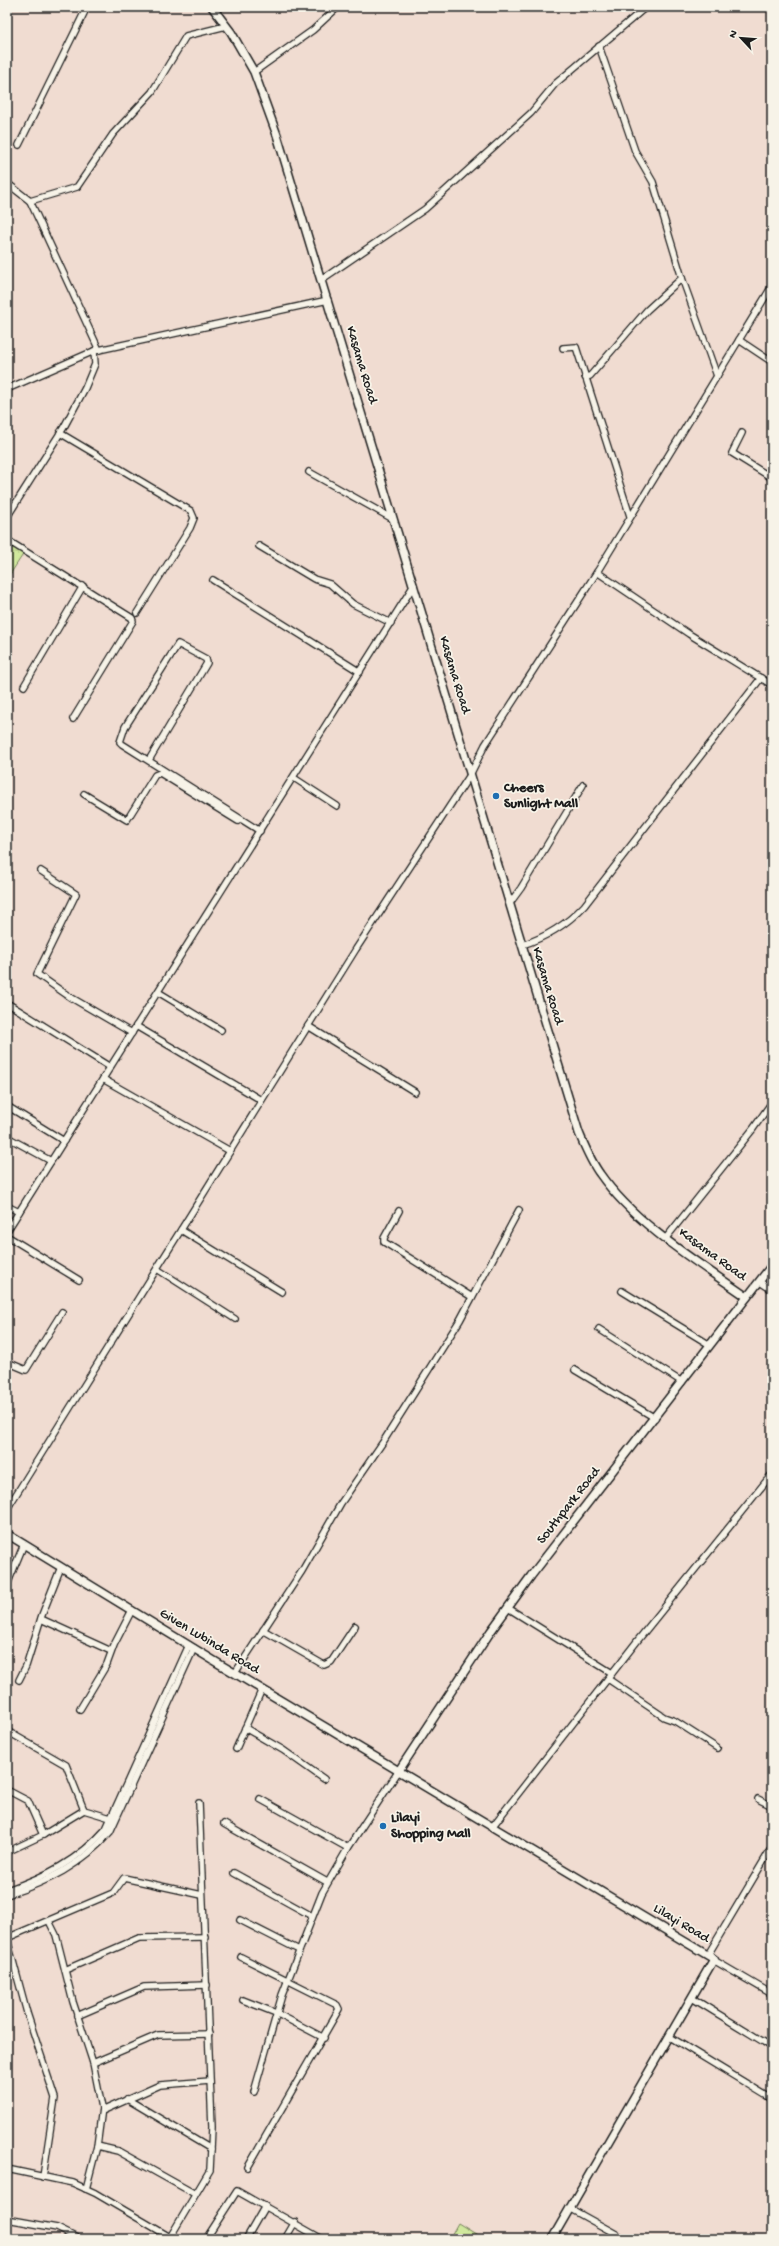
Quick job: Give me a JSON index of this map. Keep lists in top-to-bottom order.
{
  "streets": {
    "street": [
      "Kasama Road",
      "Southpark Road",
      "Given Lubinda Road",
      "Lilayi Road"
    ]
  },
  "crossings": [
    ["Kasama Road", "Southpark Road"],
    ["Southpark Road", "Given Lubinda Road"],
    ["Southpark Road", "Lilayi Road"],
    ["Given Lubinda Road", "Lilayi Road"]
  ],
  "places": ["Cheers Sunlight Mall", "Lilayi Shopping Mall"],
  "north": "top left"
}
